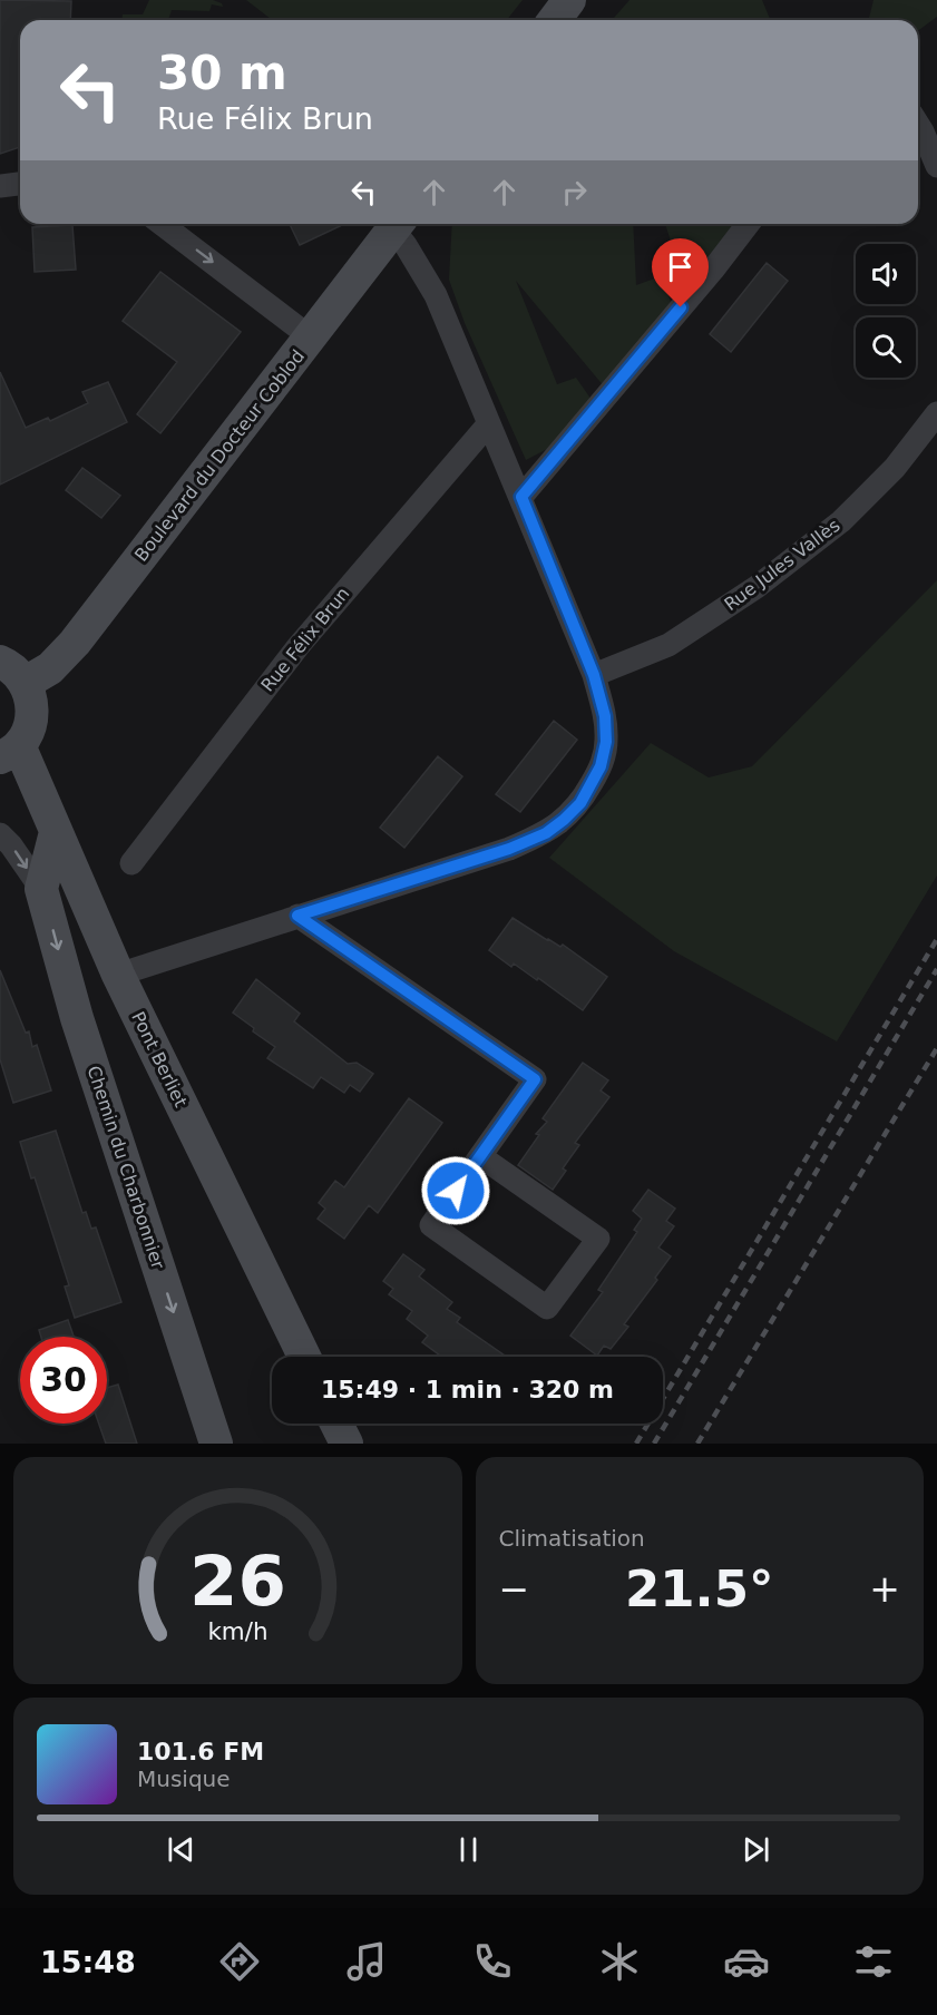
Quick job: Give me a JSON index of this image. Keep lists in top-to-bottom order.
{
  "streets": {
    "street": [
      "Boulevard du Docteur Coblod",
      "Rue Jules Vallès",
      "Rue Félix Brun",
      "Pont Berliet",
      "Chemin du Charbonnier"
    ]
  },
  "crossings": [
    ["Pont Berliet", "Chemin du Charbonnier"]
  ],
  "one_way": ["Chemin du Charbonnier"],
  "page": {
    "turn": ["30 m", "Rue Félix Brun"],
    "limit": "30",
    "trip": "15:49 · 1 min · 320 m",
    "tile": "Climatisation",
    "heat": ["−", "21.5°", "+"],
    "song": ["101.6 FM", "Musique"],
    "tabs": "15:48",
    "gauge": ["26", "km/h"]
  }
}
